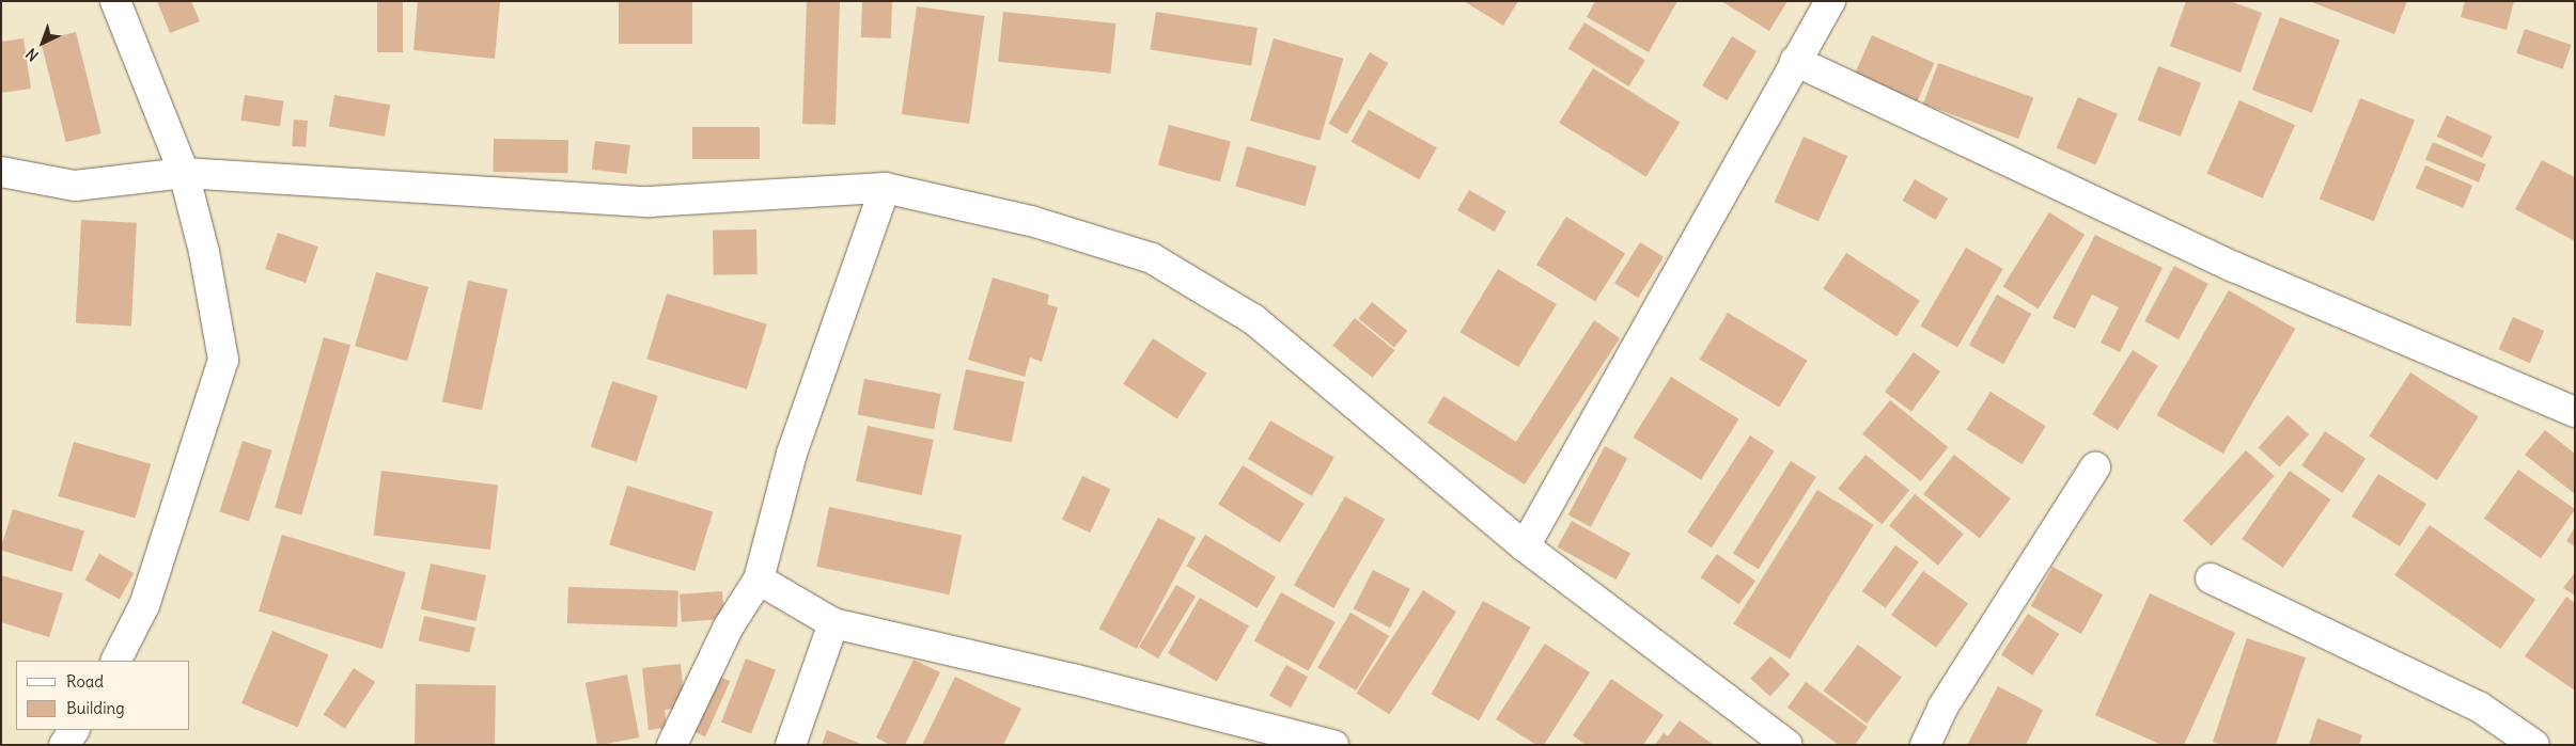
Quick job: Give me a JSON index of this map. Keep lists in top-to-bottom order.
{
  "legend": ["Road", "Building"],
  "north": "bottom left"
}
